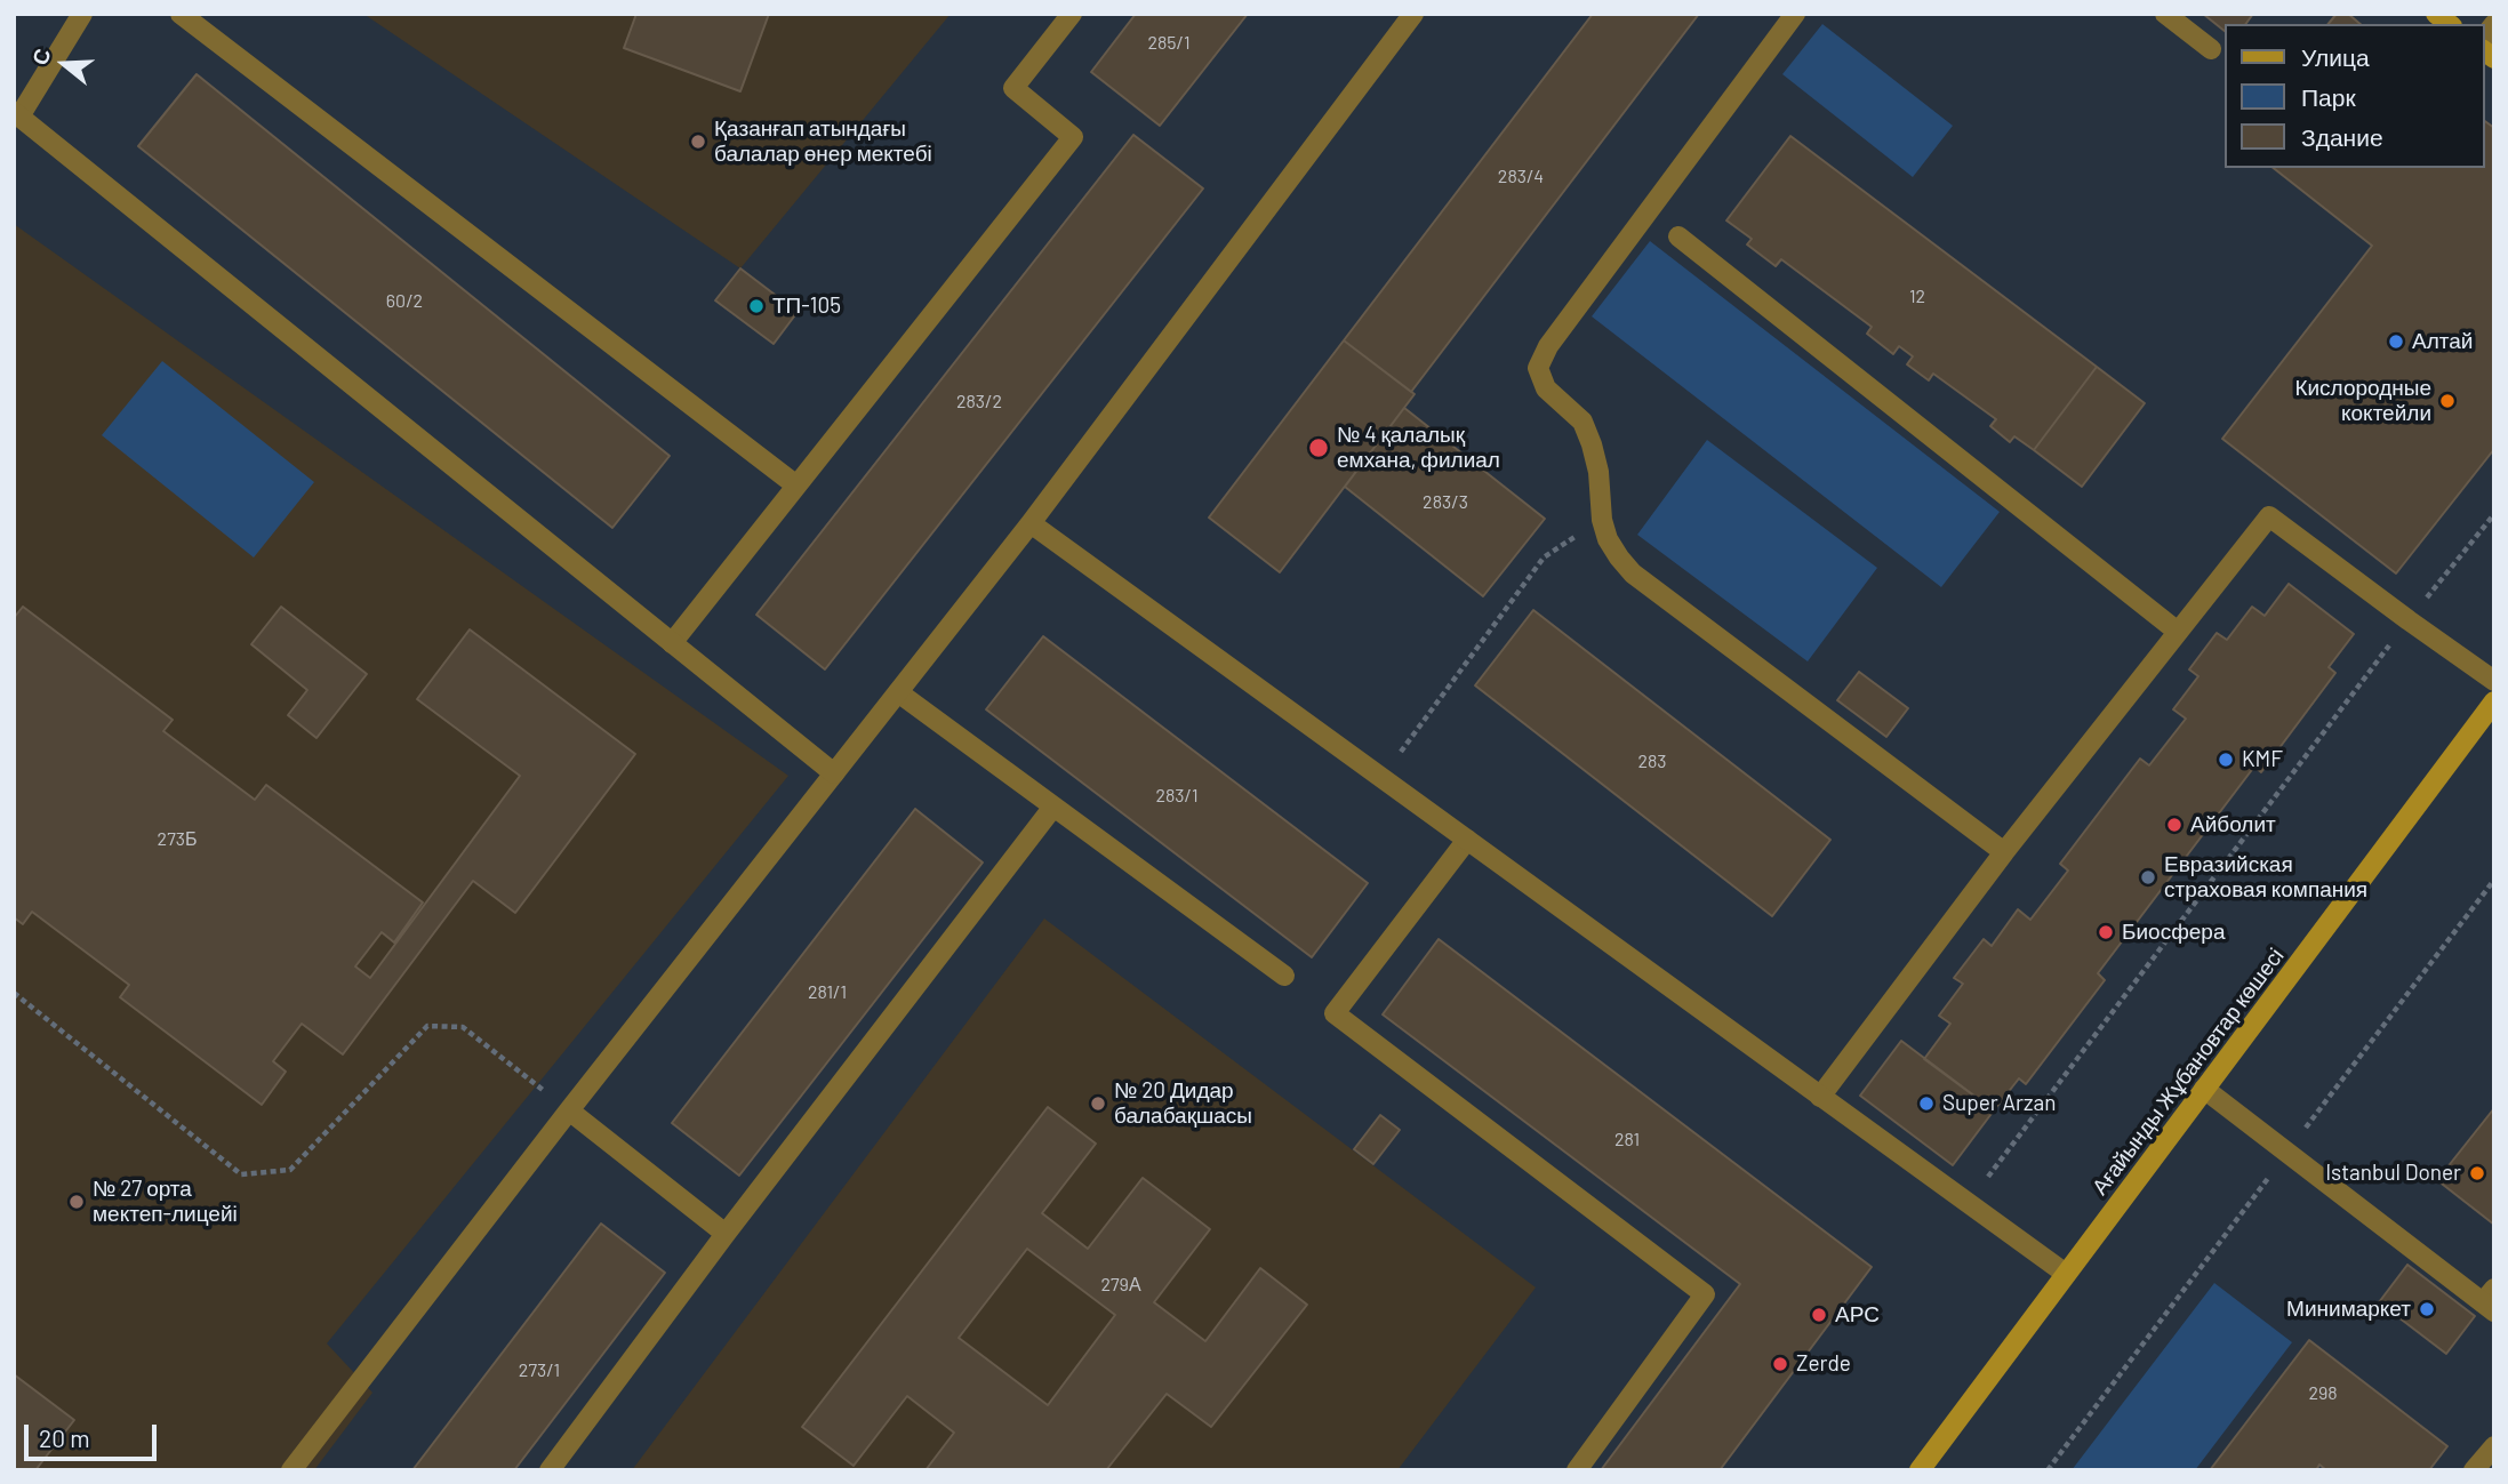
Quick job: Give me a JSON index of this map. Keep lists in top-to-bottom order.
{
  "streets": {
    "street": ["Ағайынды Жұбановтар көшесі"]
  },
  "places": [
    "Қазанғап атындағы балалар өнер мектебі",
    "ТП-105",
    "Алтай",
    "Кислородные коктейли",
    "№ 4 қалалық емхана, филиал",
    "KMF",
    "Айболит",
    "Евразийская страховая компания",
    "Биосфера",
    "№ 20 Дидар балабақшасы",
    "Super Arzan",
    "Istanbul Doner",
    "№ 27 орта мектеп-лицейі",
    "Минимаркет",
    "АРС",
    "Zerde"
  ],
  "house_numbers": [
    "285/1",
    "283/4",
    "12",
    "60/2",
    "283/2",
    "283/3",
    "283",
    "283/1",
    "273Б",
    "281/1",
    "281",
    "279А",
    "273/1",
    "298"
  ],
  "legend": ["Улица", "Парк", "Здание"],
  "scale_bar": "20 m",
  "north": "left"
}
